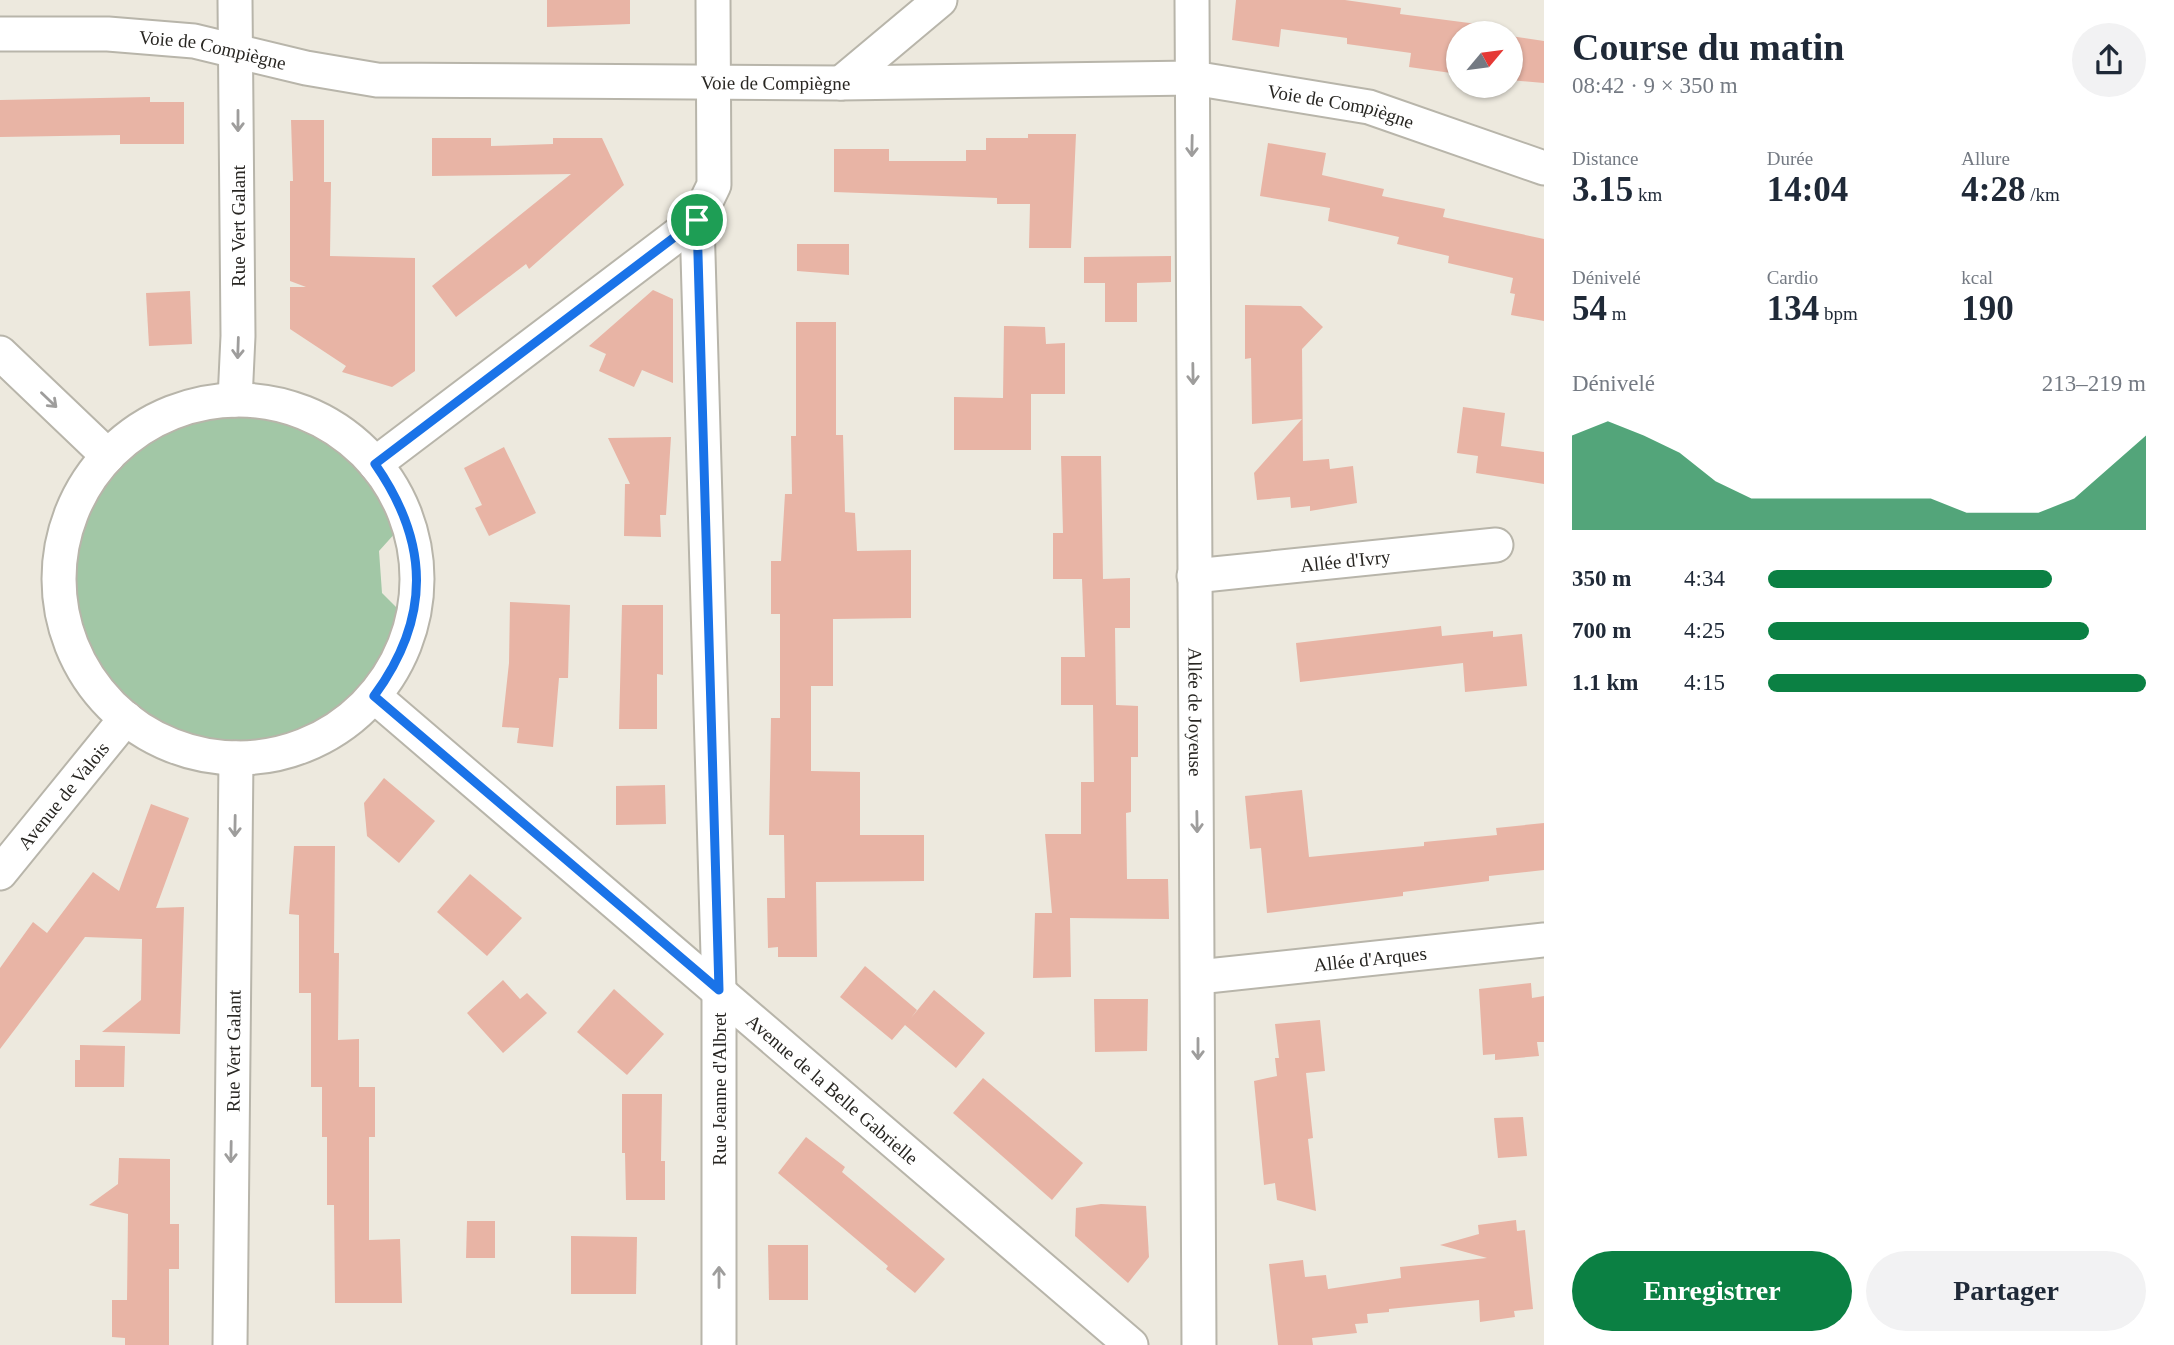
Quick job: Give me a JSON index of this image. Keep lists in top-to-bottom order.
{
  "streets": {
    "street": [
      "Voie de Compiègne",
      "Rue Vert Galant",
      "Allée d'Ivry",
      "Allée de Joyeuse",
      "Avenue de Valois",
      "Allée d'Arques",
      "Avenue de la Belle Gabrielle",
      "Rue Jeanne d'Albret"
    ]
  },
  "crossings": [
    ["Voie de Compiègne", "Rue Vert Galant"],
    ["Voie de Compiègne", "Allée de Joyeuse"],
    ["Voie de Compiègne", "Rue Jeanne d'Albret"],
    ["Allée d'Ivry", "Allée de Joyeuse"],
    ["Allée de Joyeuse", "Allée d'Arques"],
    ["Avenue de la Belle Gabrielle", "Rue Jeanne d'Albret"]
  ],
  "one_way": ["Rue Vert Galant", "Allée de Joyeuse"],
  "north": "top right",
  "page": {
    "heading": ["Course du matin", "08:42 · 9 × 350 m"],
    "stats": [
      ["Distance", "3.15 km"],
      ["Durée", "14:04"],
      ["Allure", "4:28 /km"],
      ["Dénivelé", "54 m"],
      ["Cardio", "134 bpm"],
      ["kcal", "190"]
    ],
    "chart": ["Dénivelé", "213–219 m"],
    "list": [
      {
        "name": "350 m",
        "note": "4:34"
      },
      {
        "name": "700 m",
        "note": "4:25"
      },
      {
        "name": "1.1 km",
        "note": "4:15"
      }
    ],
    "buttons": ["Enregistrer", "Partager"]
  }
}
